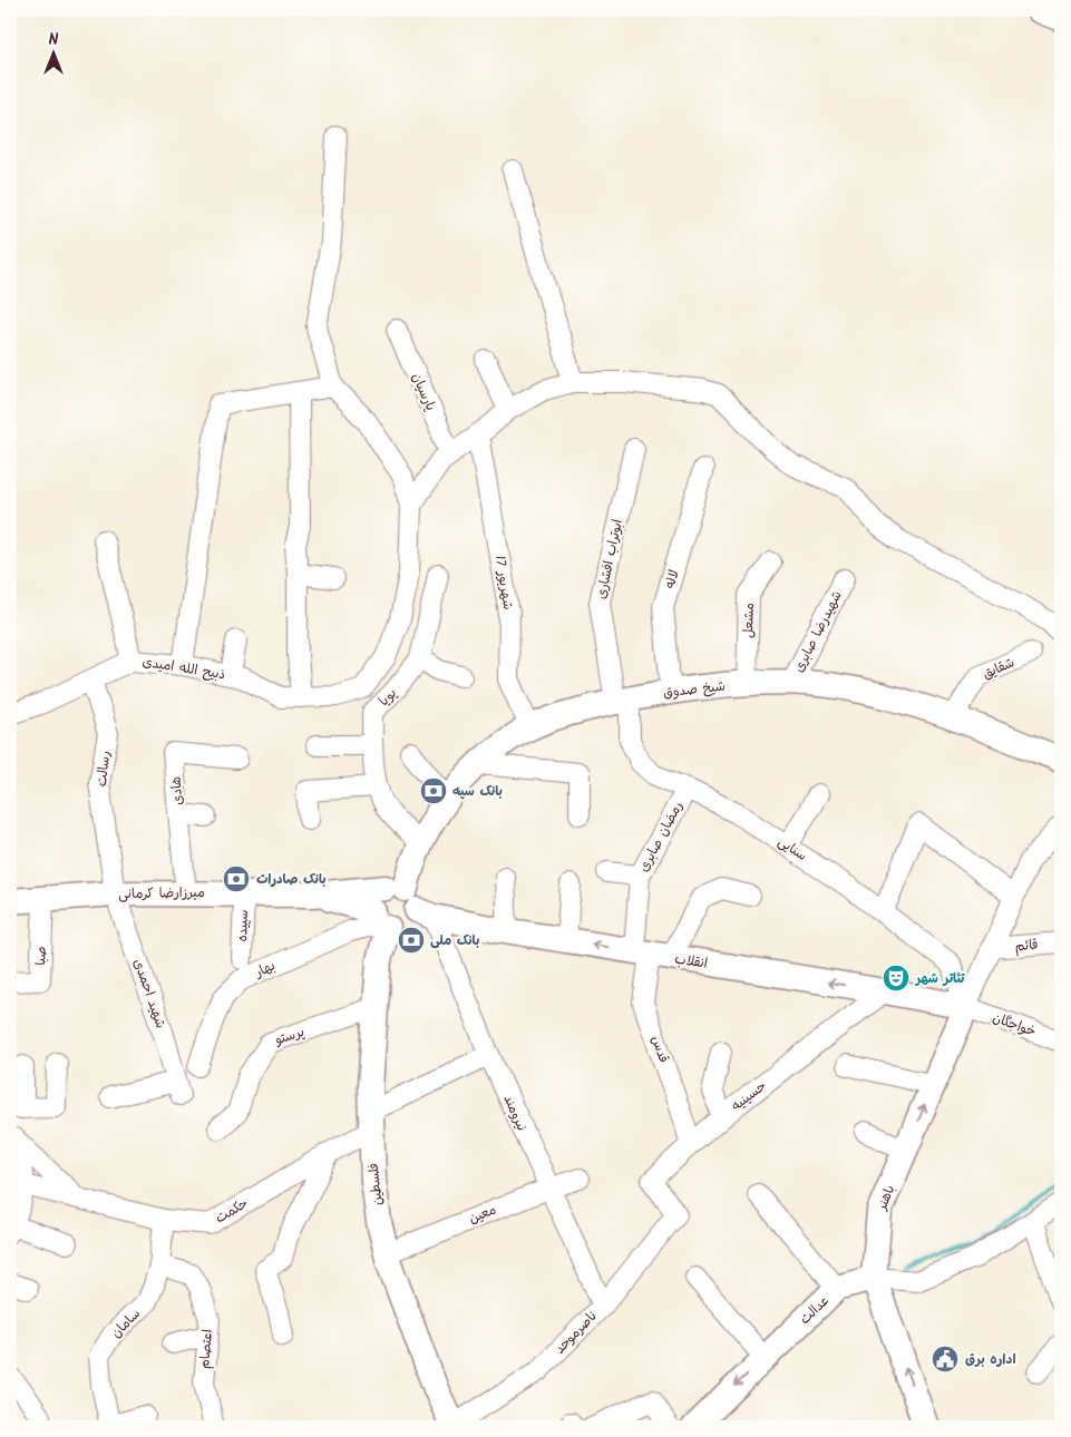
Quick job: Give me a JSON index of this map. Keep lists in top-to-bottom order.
{
  "streets": {
    "main road": [
      "شیخ صدوق",
      "میرزارضا کرمانی",
      "انقلاب",
      "فلسطین",
      "باهنر",
      "عدالت"
    ],
    "street": [
      "پارسیان",
      "ابوتراب افشاری",
      "لاله",
      "17 شهریور",
      "مشعل",
      "شهیدرضا صابری",
      "ذبیح الله امیدی",
      "شقایق",
      "پویا",
      "رسالت",
      "هادی",
      "رمضان صابری",
      "سنایی",
      "سپیده",
      "قائم",
      "صبا",
      "بهار",
      "شهید احمدی",
      "خواجگان",
      "پرستو",
      "قدس",
      "حسینیه",
      "نیرومند",
      "حکمت",
      "معین",
      "سامان",
      "ناصرموحد",
      "اعتصام"
    ]
  },
  "crossings": [
    ["ابوتراب افشاری", "شیخ صدوق"],
    ["ابوتراب افشاری", "سنایی"],
    ["لاله", "شیخ صدوق"],
    ["17 شهریور", "شیخ صدوق"],
    ["مشعل", "شیخ صدوق"],
    ["شهیدرضا صابری", "شیخ صدوق"],
    ["ذبیح الله امیدی", "رسالت"],
    ["شقایق", "شیخ صدوق"],
    ["شیخ صدوق", "پویا"],
    ["شیخ صدوق", "سنایی"],
    ["شیخ صدوق", "انقلاب"],
    ["شیخ صدوق", "بهار"],
    ["شیخ صدوق", "نیرومند"],
    ["شیخ صدوق", "فلسطین"],
    ["رسالت", "میرزارضا کرمانی"],
    ["رسالت", "شهید احمدی"],
    ["هادی", "میرزارضا کرمانی"],
    ["رمضان صابری", "سنایی"],
    ["رمضان صابری", "انقلاب"],
    ["رمضان صابری", "قدس"],
    ["سنایی", "انقلاب"],
    ["سنایی", "خواجگان"],
    ["سنایی", "باهنر"],
    ["میرزارضا کرمانی", "سپیده"],
    ["میرزارضا کرمانی", "صبا"],
    ["میرزارضا کرمانی", "انقلاب"],
    ["میرزارضا کرمانی", "شهید احمدی"],
    ["انقلاب", "خواجگان"],
    ["انقلاب", "قدس"],
    ["انقلاب", "حسینیه"],
    ["انقلاب", "نیرومند"],
    ["انقلاب", "باهنر"],
    ["بهار", "فلسطین"],
    ["خواجگان", "باهنر"],
    ["پرستو", "فلسطین"],
    ["قدس", "حسینیه"],
    ["حسینیه", "ناصرموحد"],
    ["نیرومند", "حکمت"],
    ["نیرومند", "معین"],
    ["نیرومند", "ناصرموحد"],
    ["فلسطین", "حکمت"],
    ["فلسطین", "معین"],
    ["فلسطین", "ناصرموحد"],
    ["باهنر", "عدالت"],
    ["حکمت", "سامان"],
    ["سامان", "اعتصام"]
  ],
  "one_way": ["انقلاب", "باهنر", "عدالت"],
  "places": {
    "bank": ["بانک سپه", "بانک صادرات", "بانک ملی"],
    "theatre": ["تئاتر شهر"],
    "public building": ["اداره برق"]
  },
  "north": "top"
}
